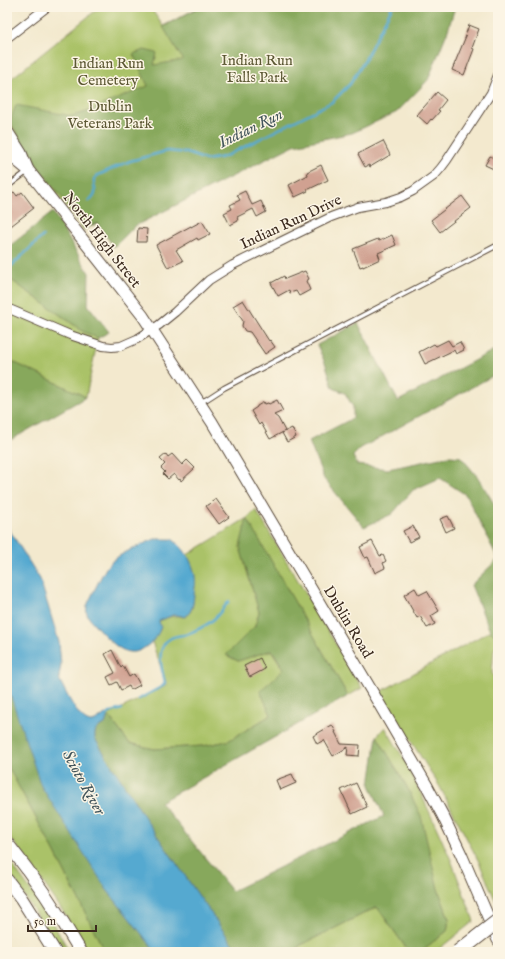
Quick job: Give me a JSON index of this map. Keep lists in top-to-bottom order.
{
  "streets": {
    "main road": ["North High Street", "Dublin Road"],
    "street": ["Indian Run Drive"]
  },
  "crossings": [
    ["Indian Run Drive", "North High Street"],
    ["Indian Run Drive", "Dublin Road"],
    ["North High Street", "Dublin Road"]
  ],
  "water": ["Indian Run", "Scioto River"],
  "parks": ["Indian Run Falls Park", "Indian Run Cemetery", "Dublin Veterans Park"],
  "scale_bar": "50 m"
}
